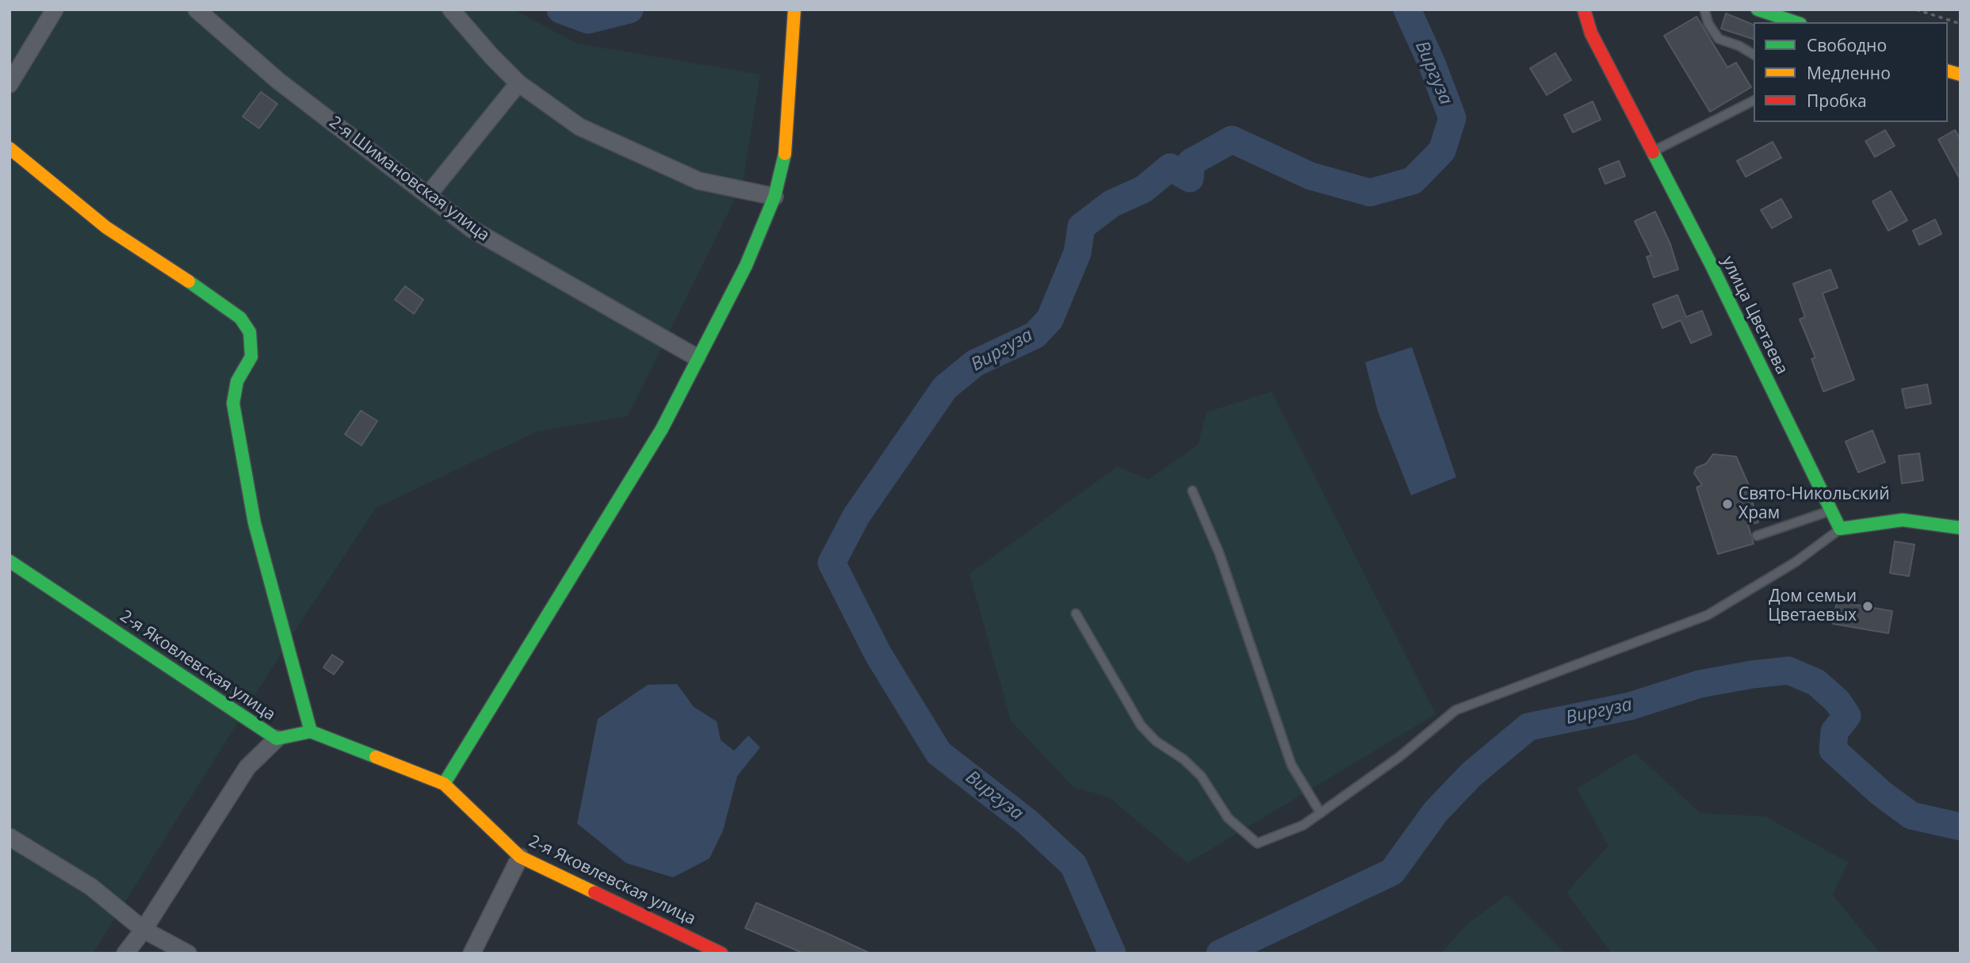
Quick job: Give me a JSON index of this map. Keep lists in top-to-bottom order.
{
  "streets": {
    "street": ["2-я Шимановская улица", "улица Цветаева", "2-я Яковлевская улица"]
  },
  "water": ["Виргуза"],
  "places": ["Свято-Никольский Храм", "Дом семьи Цветаевых"],
  "legend": ["Свободно", "Медленно", "Пробка"]
}
